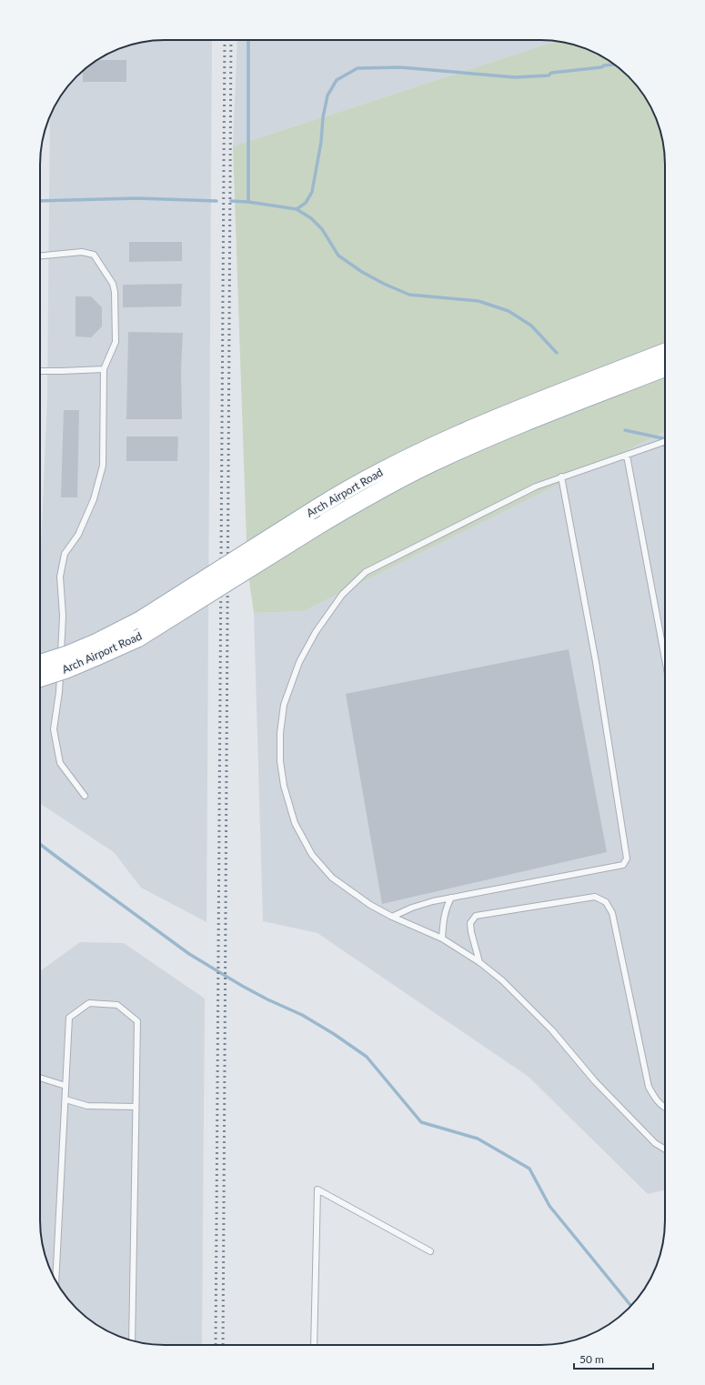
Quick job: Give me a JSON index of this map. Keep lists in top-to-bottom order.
{
  "streets": {
    "main road": ["Arch Airport Road"]
  },
  "scale_bar": "50 m"
}
